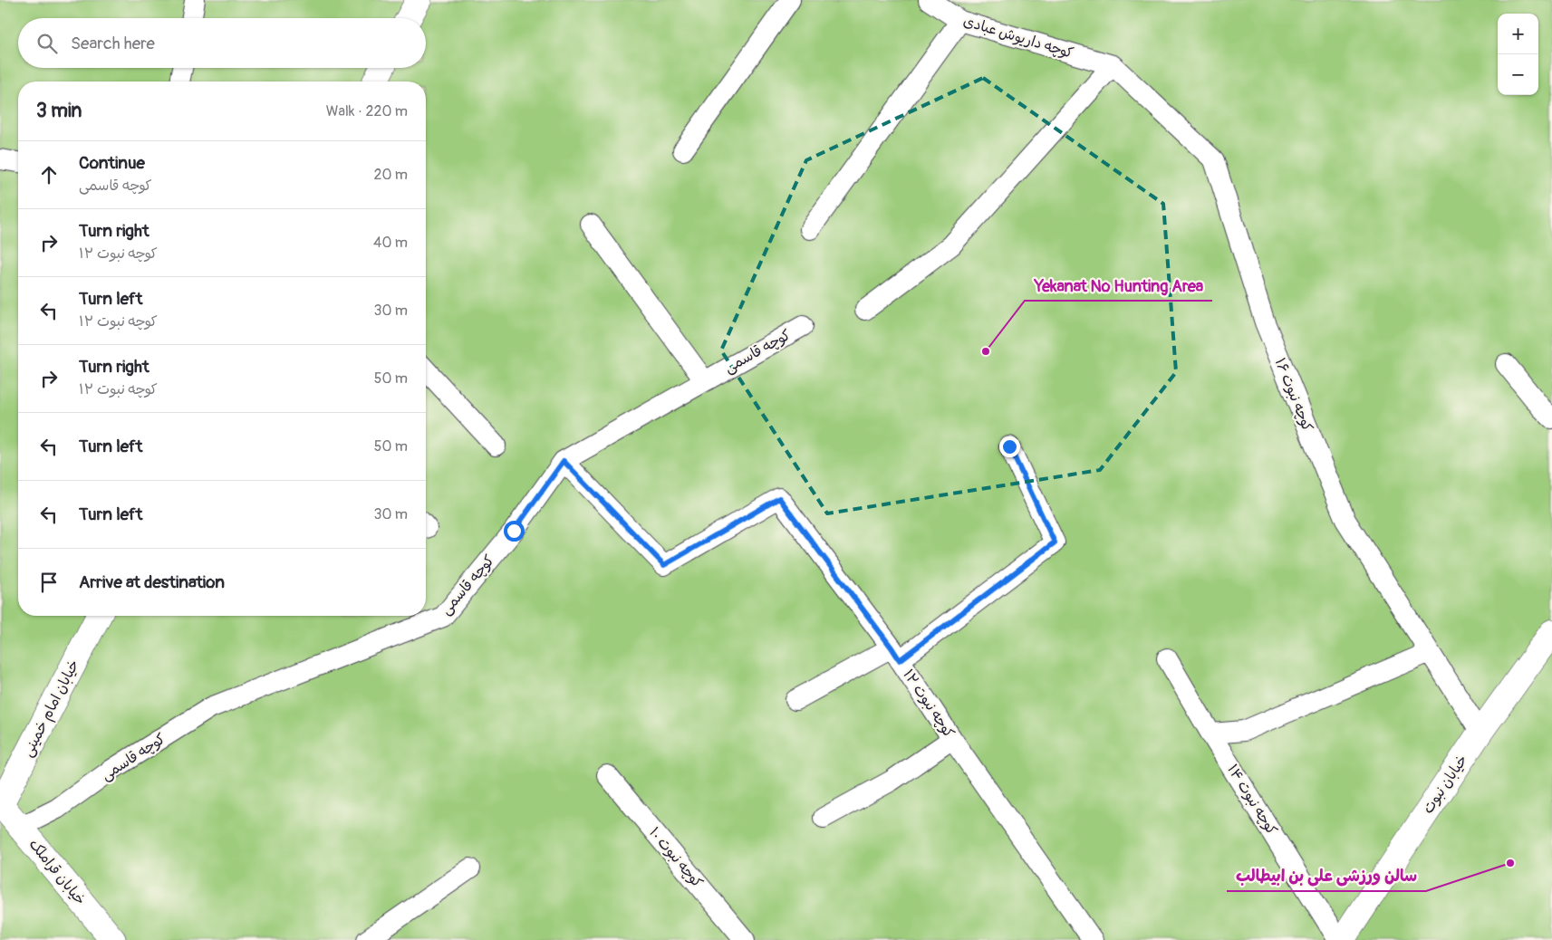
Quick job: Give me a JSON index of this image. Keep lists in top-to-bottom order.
{
  "streets": {
    "street": [
      "کوچه داریوش عبادی",
      "کوچه قاسمی",
      "کوچه نبوت ۱۶",
      "کوچه نبوت ۱۲",
      "خیابان امام خمینی",
      "خیابان نبوت",
      "کوچه نبوت ۱۴",
      "کوچه نبوت ۱۰",
      "خیابان قراملک"
    ]
  },
  "crossings": [
    ["کوچه داریوش عبادی", "کوچه نبوت ۱۶"],
    ["کوچه قاسمی", "کوچه نبوت ۱۲"],
    ["کوچه قاسمی", "خیابان قراملک"],
    ["کوچه نبوت ۱۶", "خیابان نبوت"],
    ["خیابان امام خمینی", "خیابان قراملک"]
  ],
  "places": ["Yekanat No Hunting Area", "سالن ورزشی علی بن ابیطالب"],
  "page": {
    "map_buttons": ["+", "−"],
    "search": "Search here",
    "heading": ["3 min", "Walk · 220 m"],
    "list": [
      ["Continue", "کوچه قاسمی", "20 m"],
      ["Turn right", "کوچه نبوت ۱۲", "40 m"],
      ["Turn left", "کوچه نبوت ۱۲", "30 m"],
      ["Turn right", "کوچه نبوت ۱۲", "50 m"],
      ["Turn left", "50 m"],
      ["Turn left", "30 m"],
      "Arrive at destination"
    ]
  }
}
